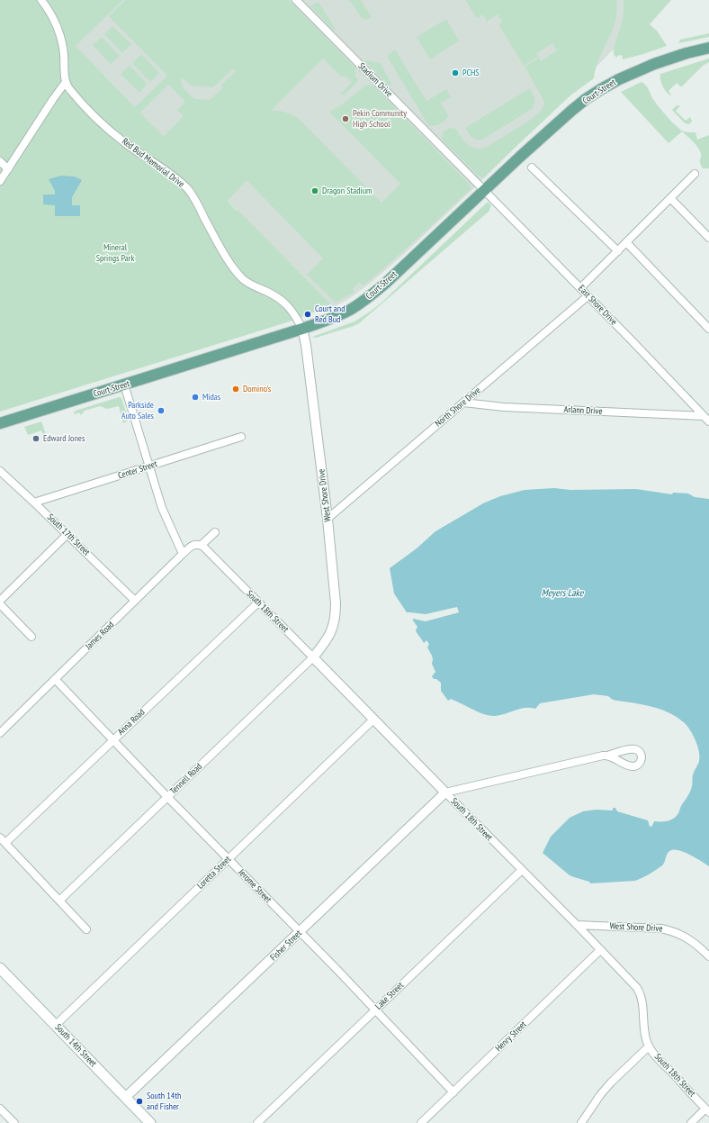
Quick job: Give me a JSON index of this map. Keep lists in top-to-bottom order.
{
  "streets": {
    "main road": ["Court Street", "South 14th Street"],
    "street": [
      "Stadium Drive",
      "Red Bud Memorial Drive",
      "East Shore Drive",
      "North Shore Drive",
      "Arlann Drive",
      "Center Street",
      "West Shore Drive",
      "South 17th Street",
      "South 18th Street",
      "James Road",
      "Anna Road",
      "Tennell Road",
      "Loretta Street",
      "Jerome Street",
      "Fisher Street",
      "Lake Street",
      "Henry Street"
    ]
  },
  "crossings": [
    ["Stadium Drive", "Court Street"],
    ["Stadium Drive", "East Shore Drive"],
    ["Court Street", "Red Bud Memorial Drive"],
    ["Court Street", "East Shore Drive"],
    ["Court Street", "West Shore Drive"],
    ["Red Bud Memorial Drive", "West Shore Drive"],
    ["East Shore Drive", "North Shore Drive"],
    ["East Shore Drive", "Arlann Drive"],
    ["North Shore Drive", "Arlann Drive"],
    ["North Shore Drive", "West Shore Drive"],
    ["Center Street", "South 17th Street"],
    ["West Shore Drive", "South 18th Street"],
    ["West Shore Drive", "Tennell Road"],
    ["South 17th Street", "James Road"],
    ["South 18th Street", "James Road"],
    ["South 18th Street", "Anna Road"],
    ["South 18th Street", "Tennell Road"],
    ["South 18th Street", "Loretta Street"],
    ["South 18th Street", "Fisher Street"],
    ["South 18th Street", "Lake Street"],
    ["South 18th Street", "Henry Street"],
    ["James Road", "Jerome Street"],
    ["Anna Road", "Jerome Street"],
    ["Tennell Road", "Jerome Street"],
    ["Loretta Street", "Jerome Street"],
    ["Loretta Street", "South 14th Street"],
    ["Jerome Street", "Fisher Street"],
    ["Jerome Street", "Lake Street"],
    ["Jerome Street", "Henry Street"],
    ["Fisher Street", "South 14th Street"]
  ],
  "water": ["Meyers Lake"],
  "parks": ["Mineral Springs Park"],
  "places": [
    "PCHS",
    "Pekin Community High School",
    "Dragon Stadium",
    "Court and Red Bud",
    "Domino's",
    "Midas",
    "Parkside Auto Sales",
    "Edward Jones",
    "South 14th and Fisher"
  ]
}
